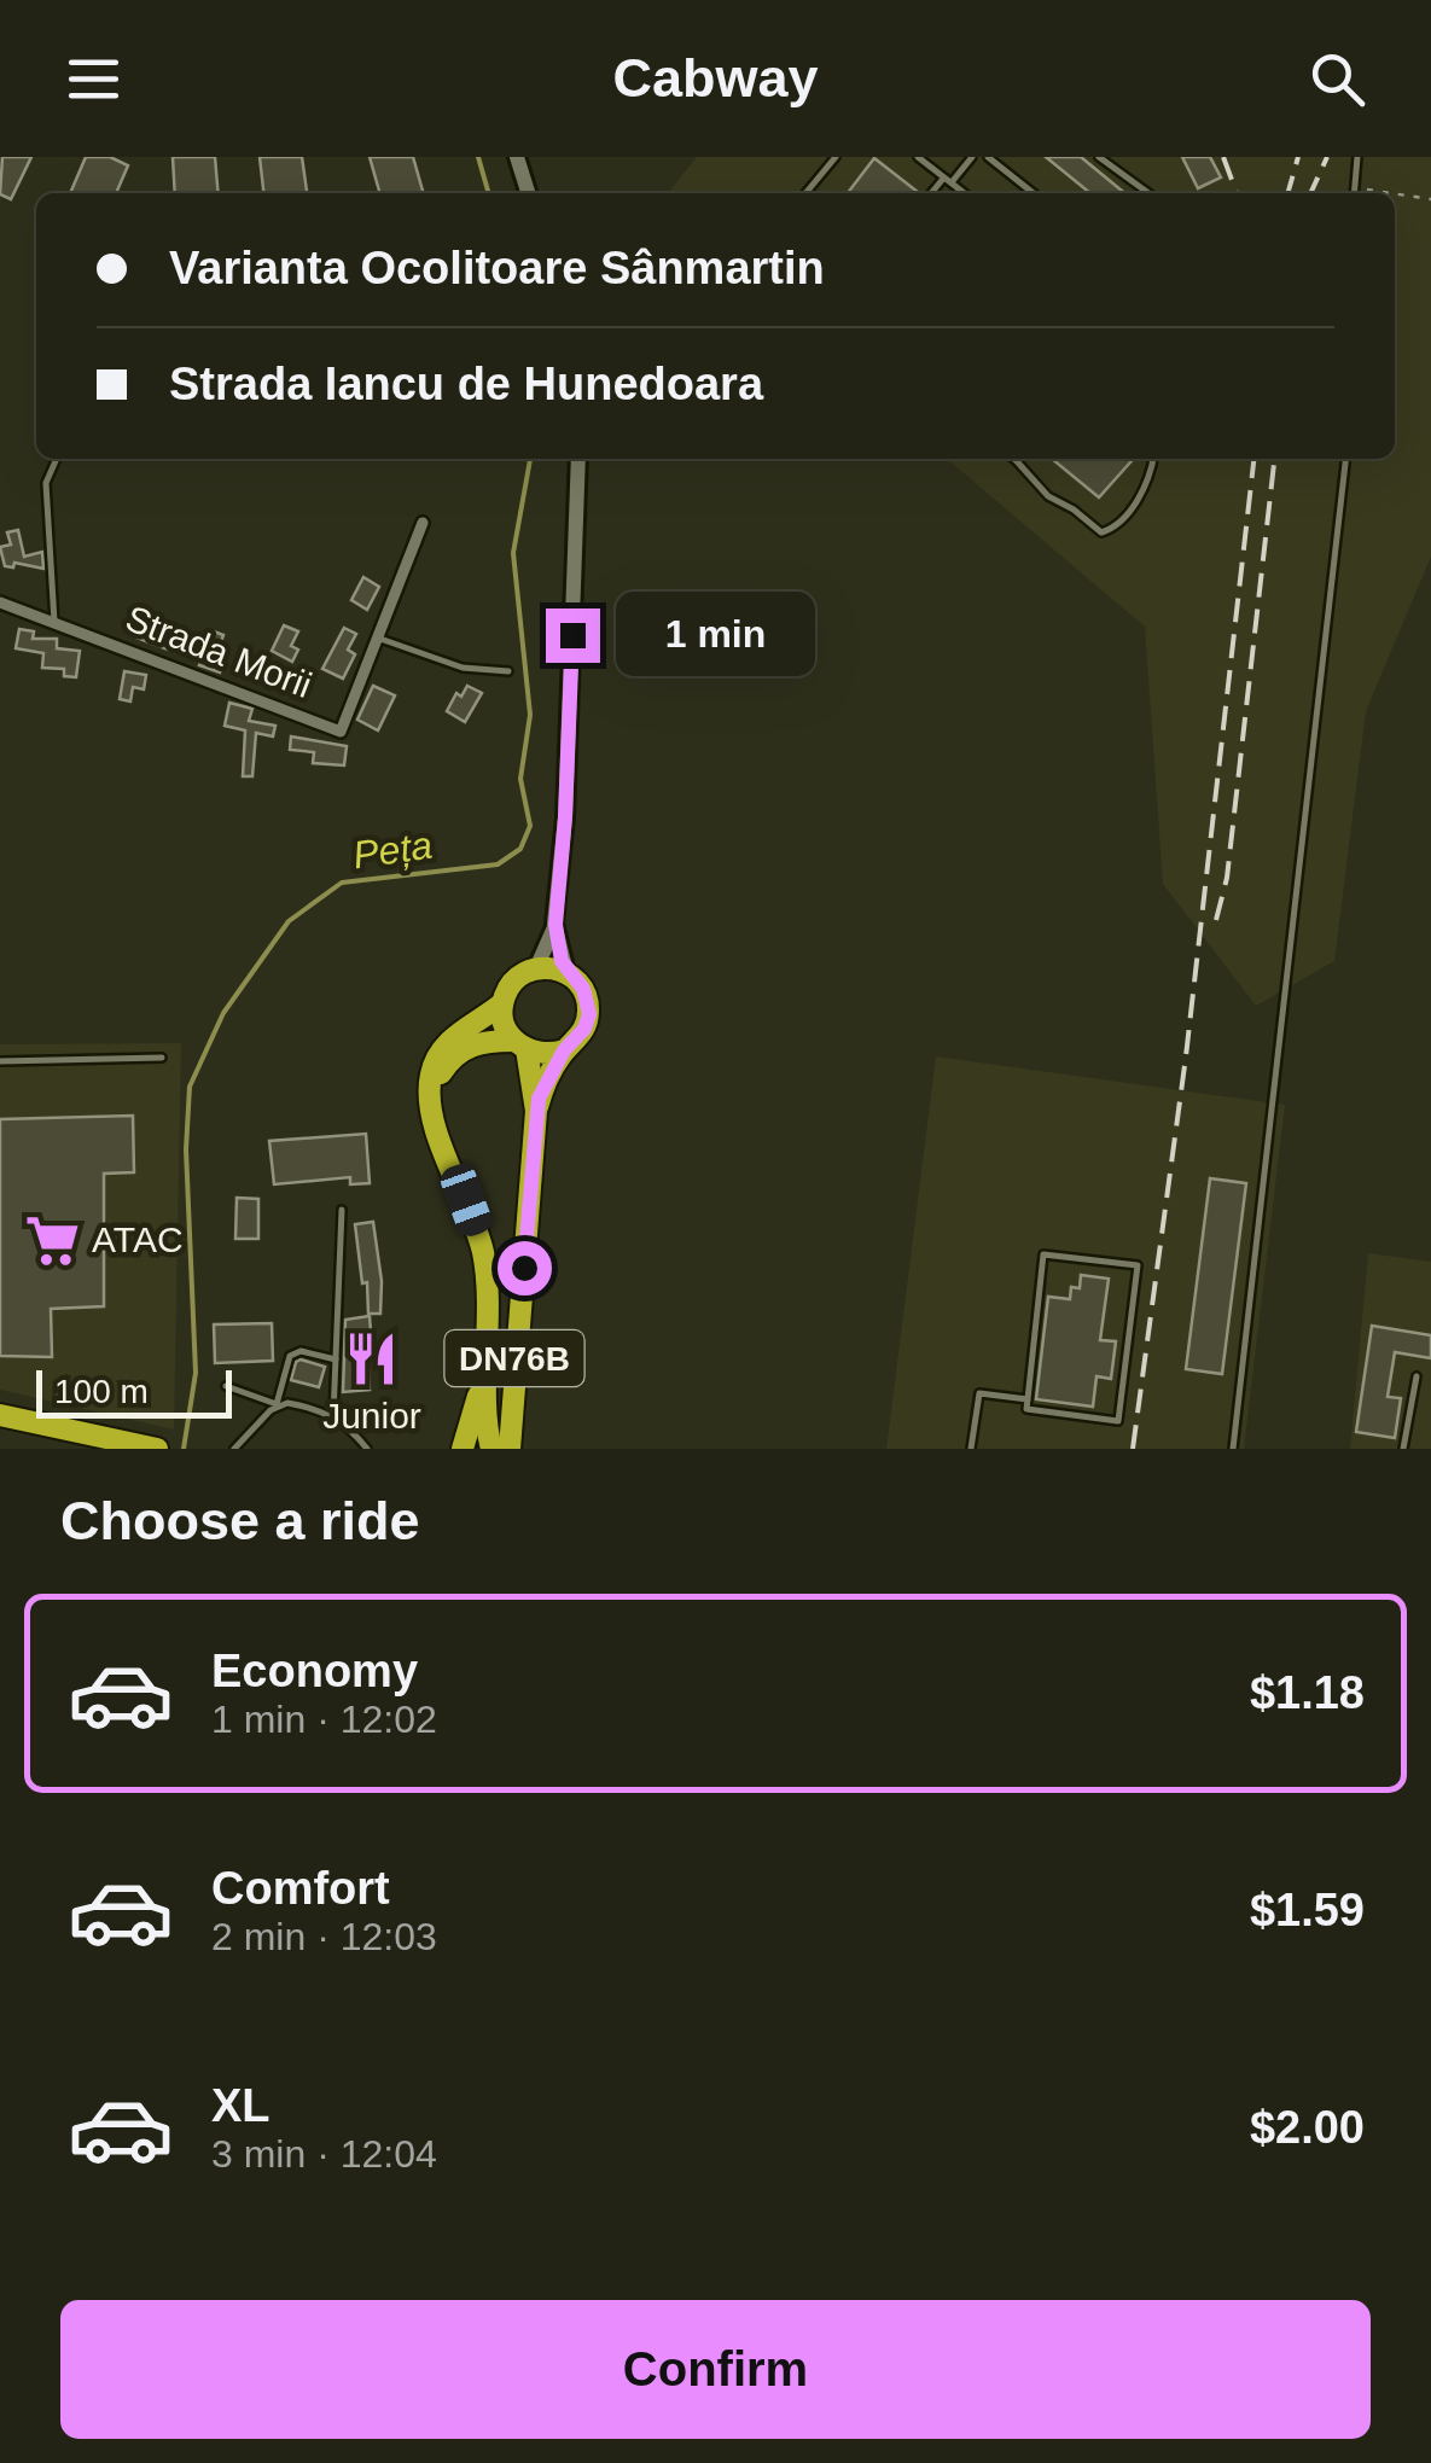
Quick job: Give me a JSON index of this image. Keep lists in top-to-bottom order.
{
  "streets": {
    "highway": ["DN76B"],
    "street": ["Strada Morii"]
  },
  "water": ["Peța"],
  "places": {
    "supermarket": ["ATAC"],
    "restaurant": ["Junior"]
  },
  "scale_bar": "100 m",
  "page": {
    "header": "Cabway",
    "banner": ["Varianta Ocolitoare Sânmartin", "Strada Iancu de Hunedoara"],
    "bubble": "1 min",
    "scale": "100 m",
    "heading": "Choose a ride",
    "list": [
      {
        "name": "Economy",
        "note": "1 min · 12:02",
        "value": "$1.18"
      },
      {
        "name": "Comfort",
        "note": "2 min · 12:03",
        "value": "$1.59"
      },
      {
        "name": "XL",
        "note": "3 min · 12:04",
        "value": "$2.00"
      }
    ],
    "buttons": "Confirm"
  }
}
